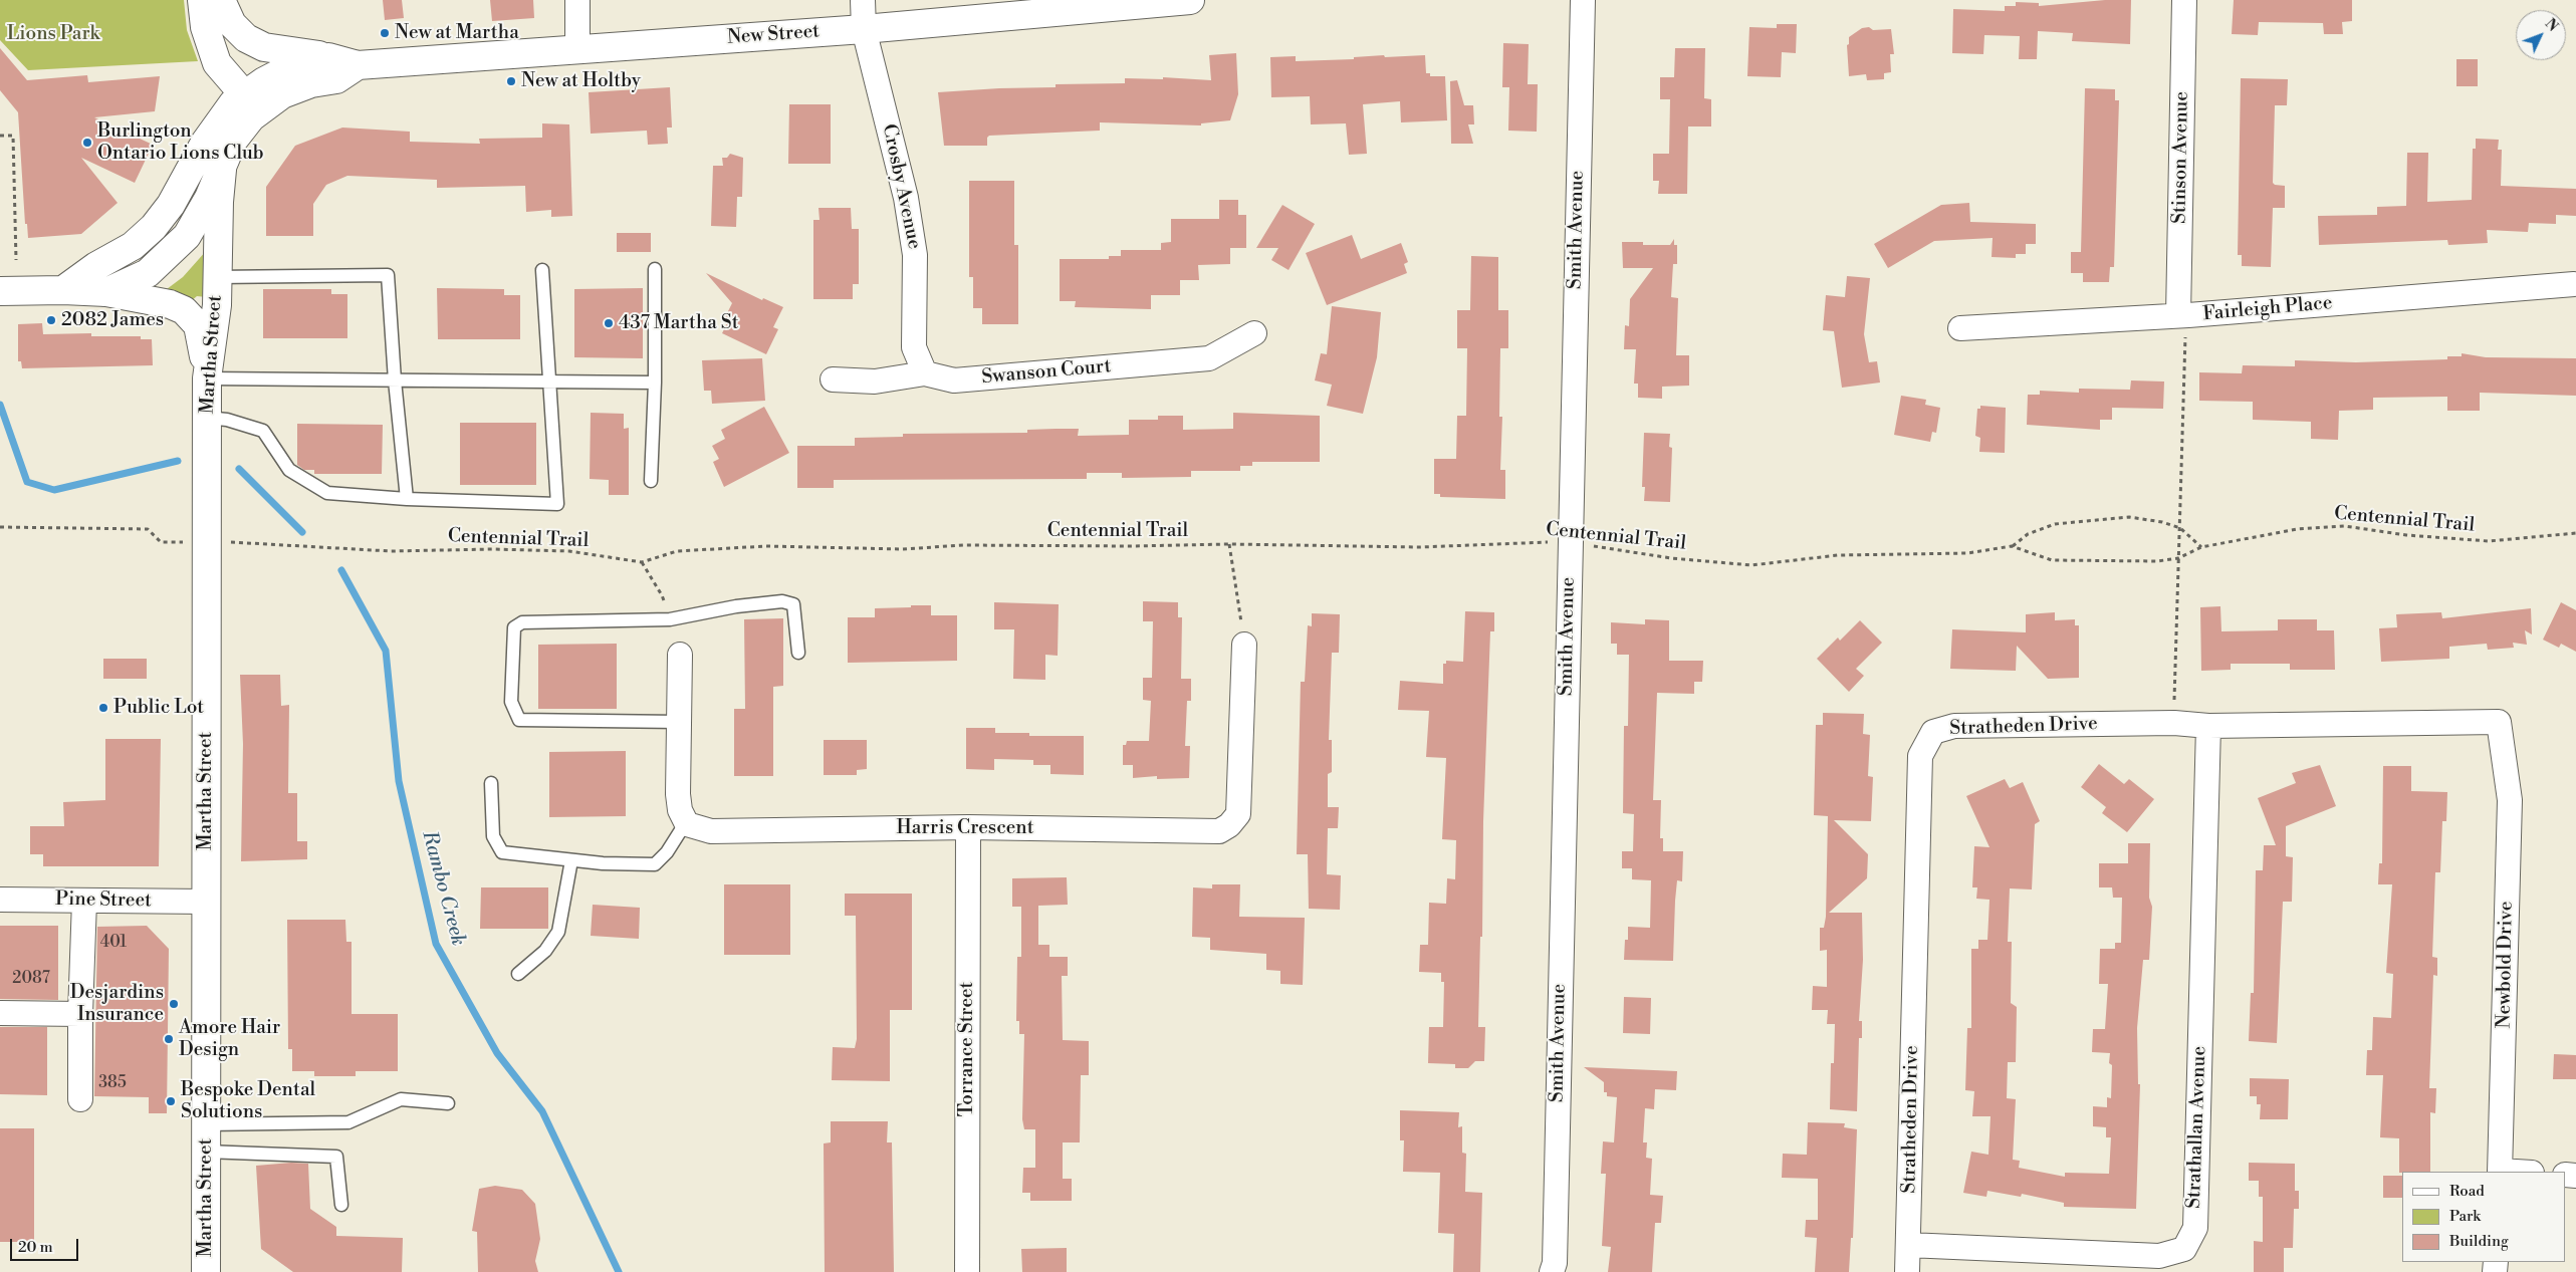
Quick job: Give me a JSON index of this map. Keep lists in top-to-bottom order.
{
  "streets": {
    "main road": ["New Street", "Martha Street"],
    "street": [
      "Stinson Avenue",
      "Crosby Avenue",
      "Smith Avenue",
      "Fairleigh Place",
      "Swanson Court",
      "Stratheden Drive",
      "Harris Crescent",
      "Pine Street",
      "Newbold Drive",
      "Torrance Street",
      "Strathallan Avenue"
    ],
    "path": ["Centennial Trail"]
  },
  "crossings": [
    ["New Street", "Crosby Avenue"],
    ["Stinson Avenue", "Fairleigh Place"],
    ["Crosby Avenue", "Swanson Court"],
    ["Smith Avenue", "Centennial Trail"],
    ["Martha Street", "Pine Street"],
    ["Stratheden Drive", "Newbold Drive"],
    ["Stratheden Drive", "Strathallan Avenue"],
    ["Harris Crescent", "Torrance Street"]
  ],
  "water": ["Rambo Creek"],
  "parks": ["Lions Park"],
  "places": [
    "New at Martha",
    "New at Holtby",
    "Burlington Ontario Lions Club",
    "2082 James",
    "437 Martha St",
    "Public Lot",
    "Desjardins Insurance",
    "Amore Hair Design",
    "Bespoke Dental Solutions"
  ],
  "house_numbers": ["401", "2087", "385"],
  "legend": ["Road", "Park", "Building"],
  "scale_bar": "20 m",
  "north": "top right"
}
